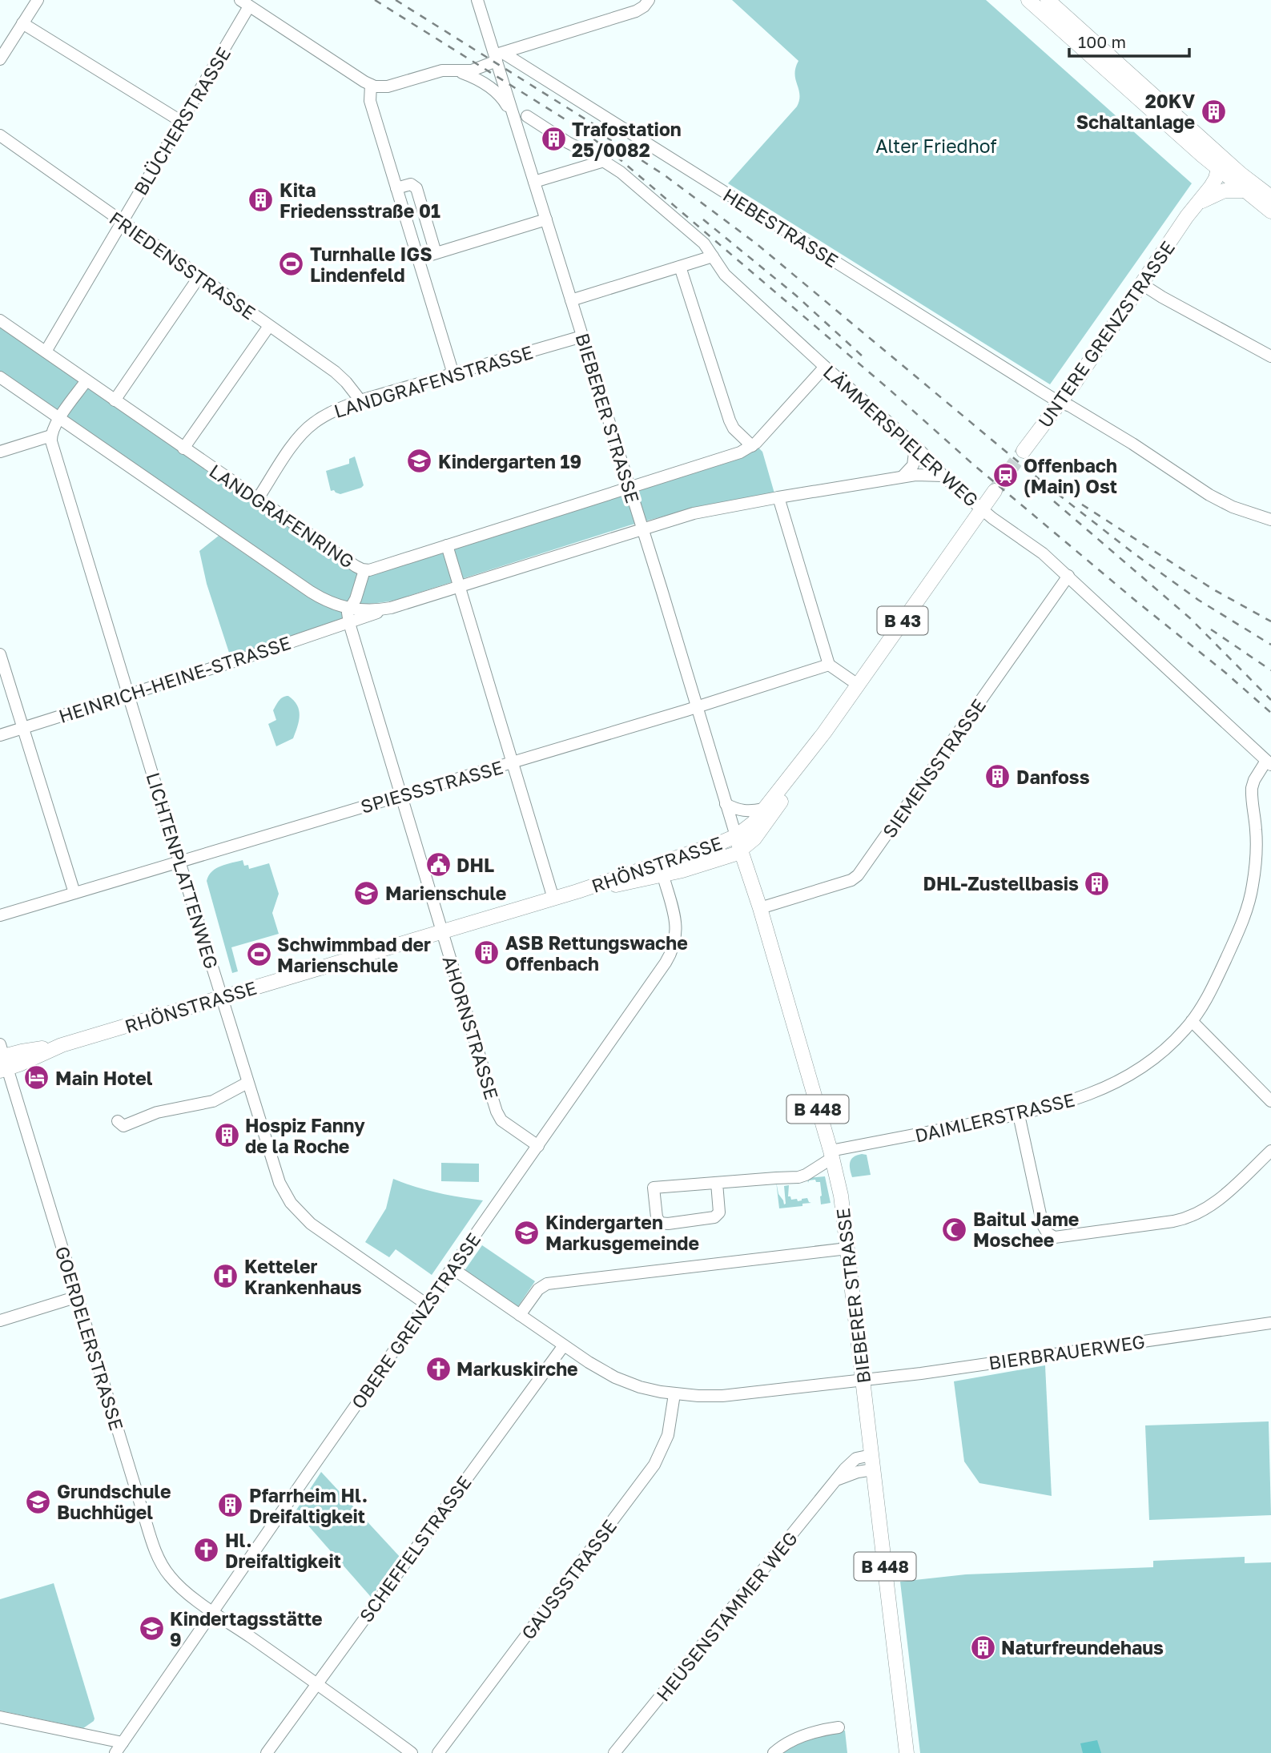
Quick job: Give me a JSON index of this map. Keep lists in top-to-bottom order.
{
  "streets": {
    "main road": [
      "UNTERE GRENZSTRASSE",
      "BIEBERER STRASSE",
      "B 43",
      "RHÖNSTRASSE",
      "B 448"
    ],
    "street": [
      "BLÜCHERSTRASSE",
      "HEBESTRASSE",
      "FRIEDENSSTRASSE",
      "LANDGRAFENSTRASSE",
      "LÄMMERSPIELER WEG",
      "LANDGRAFENRING",
      "HEINRICH-HEINE-STRASSE",
      "SIEMENSSTRASSE",
      "SPIESSSTRASSE",
      "LICHTENPLATTENWEG",
      "AHORNSTRASSE",
      "DAIMLERSTRASSE",
      "OBERE GRENZSTRASSE",
      "GOERDELERSTRASSE",
      "BIERBRAUERWEG",
      "SCHEFFELSTRASSE",
      "GAUSSSTRASSE",
      "HEUSENSTAMMER WEG"
    ]
  },
  "crossings": [
    ["BLÜCHERSTRASSE", "FRIEDENSSTRASSE"],
    ["BLÜCHERSTRASSE", "LANDGRAFENRING"],
    ["HEBESTRASSE", "UNTERE GRENZSTRASSE"],
    ["HEBESTRASSE", "BIEBERER STRASSE"],
    ["FRIEDENSSTRASSE", "LANDGRAFENSTRASSE"],
    ["LANDGRAFENSTRASSE", "BIEBERER STRASSE"],
    ["LANDGRAFENSTRASSE", "LANDGRAFENRING"],
    ["BIEBERER STRASSE", "LANDGRAFENRING"],
    ["BIEBERER STRASSE", "B 43"],
    ["BIEBERER STRASSE", "SIEMENSSTRASSE"],
    ["BIEBERER STRASSE", "SPIESSSTRASSE"],
    ["BIEBERER STRASSE", "RHÖNSTRASSE"],
    ["BIEBERER STRASSE", "B 448"],
    ["BIEBERER STRASSE", "DAIMLERSTRASSE"],
    ["BIEBERER STRASSE", "BIERBRAUERWEG"],
    ["BIEBERER STRASSE", "HEUSENSTAMMER WEG"],
    ["LÄMMERSPIELER WEG", "B 43"],
    ["LÄMMERSPIELER WEG", "SIEMENSSTRASSE"],
    ["LÄMMERSPIELER WEG", "DAIMLERSTRASSE"],
    ["LANDGRAFENRING", "AHORNSTRASSE"],
    ["B 43", "RHÖNSTRASSE"],
    ["B 43", "B 448"],
    ["HEINRICH-HEINE-STRASSE", "LICHTENPLATTENWEG"],
    ["HEINRICH-HEINE-STRASSE", "AHORNSTRASSE"],
    ["SPIESSSTRASSE", "LICHTENPLATTENWEG"],
    ["SPIESSSTRASSE", "AHORNSTRASSE"],
    ["RHÖNSTRASSE", "LICHTENPLATTENWEG"],
    ["RHÖNSTRASSE", "AHORNSTRASSE"],
    ["RHÖNSTRASSE", "B 448"],
    ["RHÖNSTRASSE", "OBERE GRENZSTRASSE"],
    ["RHÖNSTRASSE", "GOERDELERSTRASSE"],
    ["LICHTENPLATTENWEG", "OBERE GRENZSTRASSE"],
    ["AHORNSTRASSE", "OBERE GRENZSTRASSE"],
    ["OBERE GRENZSTRASSE", "GOERDELERSTRASSE"],
    ["OBERE GRENZSTRASSE", "BIERBRAUERWEG"],
    ["GOERDELERSTRASSE", "SCHEFFELSTRASSE"],
    ["BIERBRAUERWEG", "SCHEFFELSTRASSE"],
    ["BIERBRAUERWEG", "GAUSSSTRASSE"]
  ],
  "parks": ["Alter Friedhof"],
  "places": {
    "building": [
      "20KV Schaltanlage",
      "Trafostation 25/0082",
      "Kita Friedensstraße 01",
      "Danfoss",
      "DHL-Zustellbasis",
      "ASB Rettungswache Offenbach",
      "Hospiz Fanny de la Roche",
      "Pfarrheim Hl. Dreifaltigkeit",
      "Naturfreundehaus"
    ],
    "sports": ["Turnhalle IGS Lindenfeld", "Schwimmbad der Marienschule"],
    "school or university": [
      "Kindergarten 19",
      "Marienschule",
      "Kindergarten Markusgemeinde",
      "Grundschule Buchhügel",
      "Kindertagsstätte 9"
    ],
    "station": ["Offenbach (Main) Ost"],
    "public building": ["DHL"],
    "hotel": ["Main Hotel"],
    "mosque": ["Baitul Jame Moschee"],
    "hospital": ["Ketteler Krankenhaus"],
    "church": ["Markuskirche", "Hl. Dreifaltigkeit"]
  },
  "scale_bar": "100 m"
}
